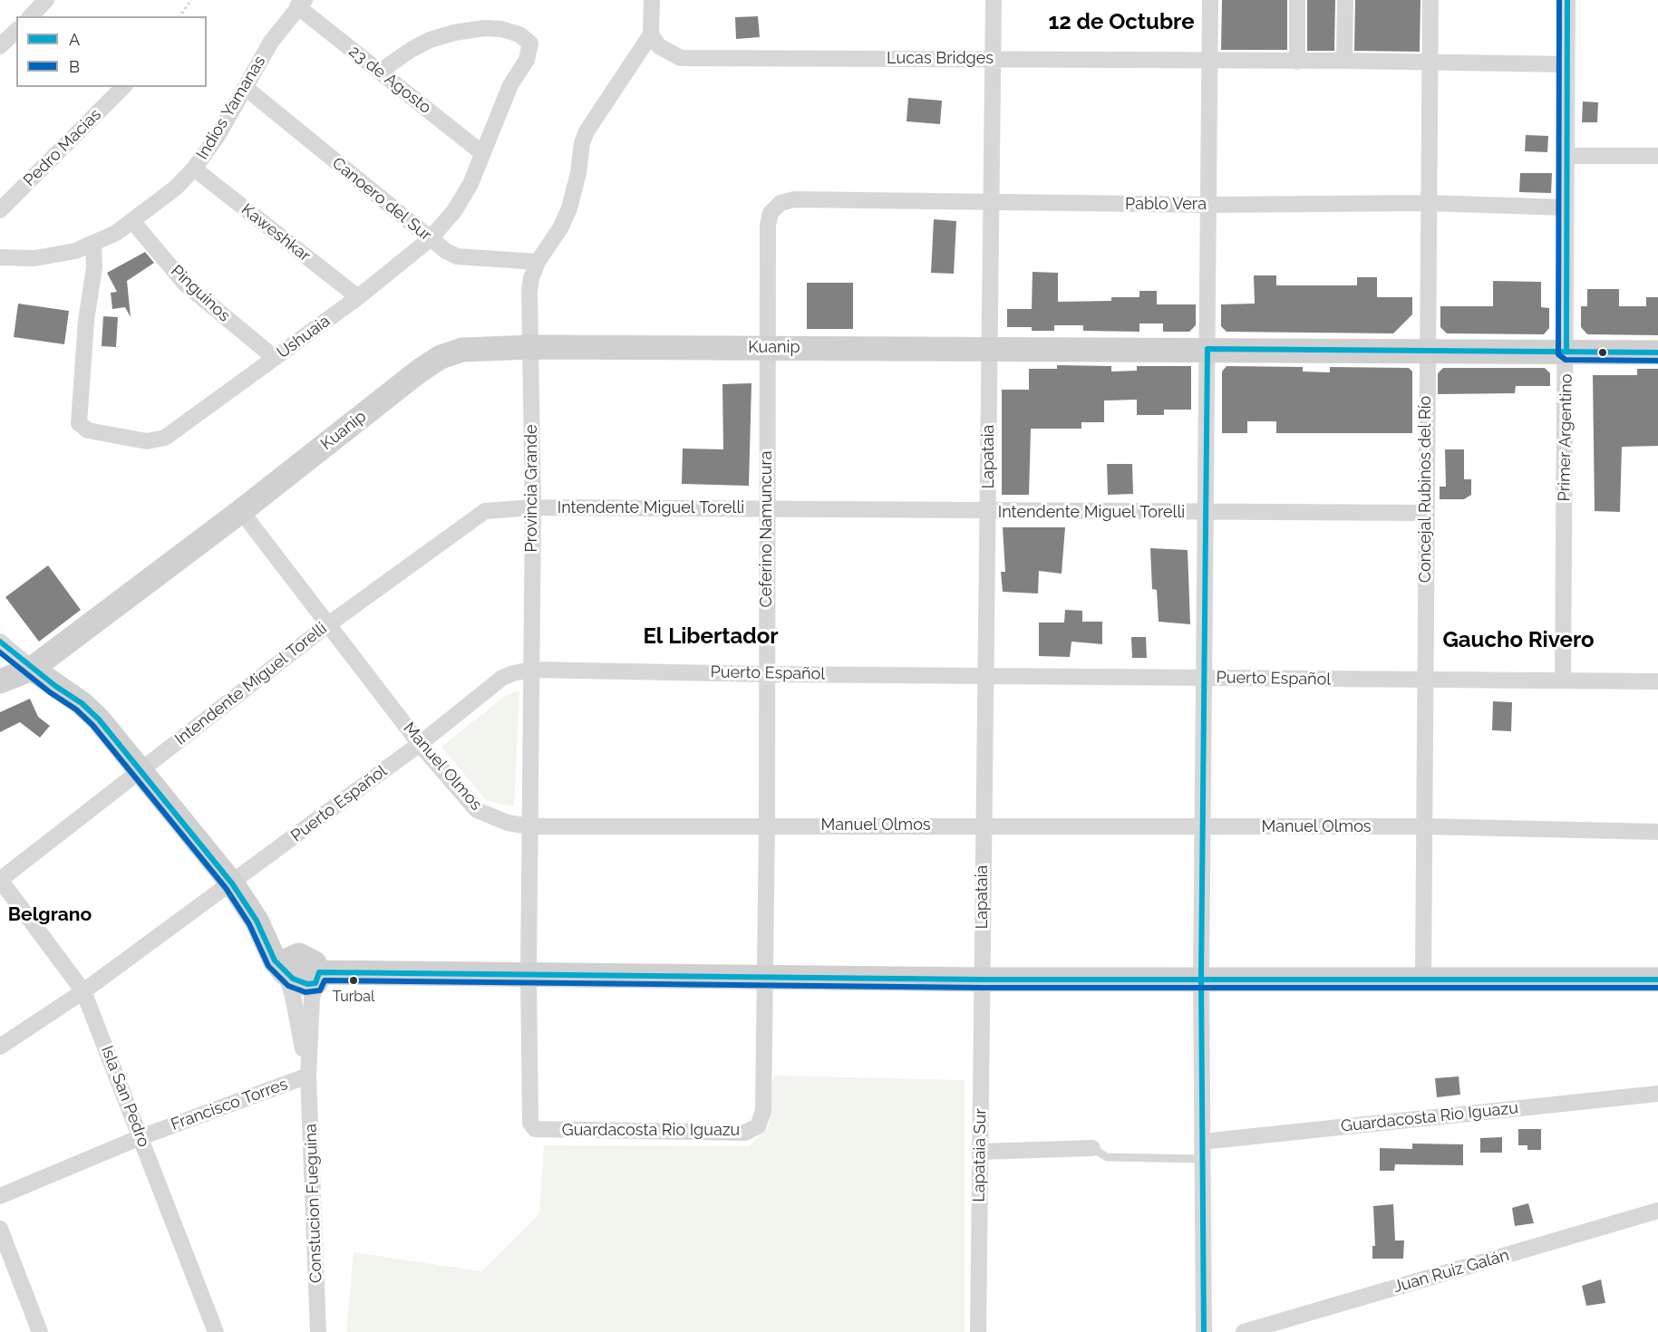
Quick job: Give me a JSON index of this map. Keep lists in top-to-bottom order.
{
  "streets": {
    "main road": ["Kuanip"],
    "street": [
      "Lucas Bridges",
      "23 de Agosto",
      "Indios Yamanas",
      "Pedro Macias",
      "Canoero del Sur",
      "Pablo Vera",
      "Kaweshkar",
      "Pinguinos",
      "Ushuaia",
      "Primer Argentino",
      "Lapataia",
      "Provincia Grande",
      "Concejal Rubinos del Río",
      "Intendente Miguel Torelli",
      "Ceferino Namuncura",
      "Puerto Español",
      "Manuel Olmos",
      "Isla San Pedro",
      "Francisco Torres",
      "Guardacosta Rio Iguazu",
      "Lapataia Sur",
      "Constucion Fueguina",
      "Juan Ruiz Galán"
    ]
  },
  "crossings": [
    ["Lucas Bridges", "Primer Argentino"],
    ["Lucas Bridges", "Lapataia"],
    ["Lucas Bridges", "Provincia Grande"],
    ["Lucas Bridges", "Concejal Rubinos del Río"],
    ["23 de Agosto", "Indios Yamanas"],
    ["23 de Agosto", "Ushuaia"],
    ["Indios Yamanas", "Canoero del Sur"],
    ["Indios Yamanas", "Kaweshkar"],
    ["Indios Yamanas", "Pinguinos"],
    ["Indios Yamanas", "Ushuaia"],
    ["Canoero del Sur", "Ushuaia"],
    ["Canoero del Sur", "Provincia Grande"],
    ["Pablo Vera", "Primer Argentino"],
    ["Pablo Vera", "Lapataia"],
    ["Pablo Vera", "Concejal Rubinos del Río"],
    ["Pablo Vera", "Ceferino Namuncura"],
    ["Kaweshkar", "Ushuaia"],
    ["Pinguinos", "Ushuaia"],
    ["Kuanip", "Primer Argentino"],
    ["Kuanip", "Lapataia"],
    ["Kuanip", "Provincia Grande"],
    ["Kuanip", "Concejal Rubinos del Río"],
    ["Kuanip", "Ceferino Namuncura"],
    ["Kuanip", "Manuel Olmos"],
    ["Primer Argentino", "Puerto Español"],
    ["Lapataia", "Intendente Miguel Torelli"],
    ["Lapataia", "Puerto Español"],
    ["Lapataia", "Manuel Olmos"],
    ["Lapataia", "Lapataia Sur"],
    ["Provincia Grande", "Intendente Miguel Torelli"],
    ["Provincia Grande", "Puerto Español"],
    ["Provincia Grande", "Manuel Olmos"],
    ["Provincia Grande", "Guardacosta Rio Iguazu"],
    ["Concejal Rubinos del Río", "Intendente Miguel Torelli"],
    ["Concejal Rubinos del Río", "Puerto Español"],
    ["Concejal Rubinos del Río", "Manuel Olmos"],
    ["Intendente Miguel Torelli", "Ceferino Namuncura"],
    ["Intendente Miguel Torelli", "Manuel Olmos"],
    ["Intendente Miguel Torelli", "Isla San Pedro"],
    ["Ceferino Namuncura", "Puerto Español"],
    ["Ceferino Namuncura", "Manuel Olmos"],
    ["Ceferino Namuncura", "Guardacosta Rio Iguazu"],
    ["Puerto Español", "Manuel Olmos"],
    ["Puerto Español", "Isla San Pedro"],
    ["Isla San Pedro", "Francisco Torres"],
    ["Francisco Torres", "Constucion Fueguina"]
  ],
  "districts": [
    "12 de Octubre",
    "El Libertador",
    "Gaucho Rivero",
    "Belgrano"
  ],
  "places": ["Turbal"],
  "lines": ["transit line A", "transit line B"],
  "legend": ["A", "B"]
}
